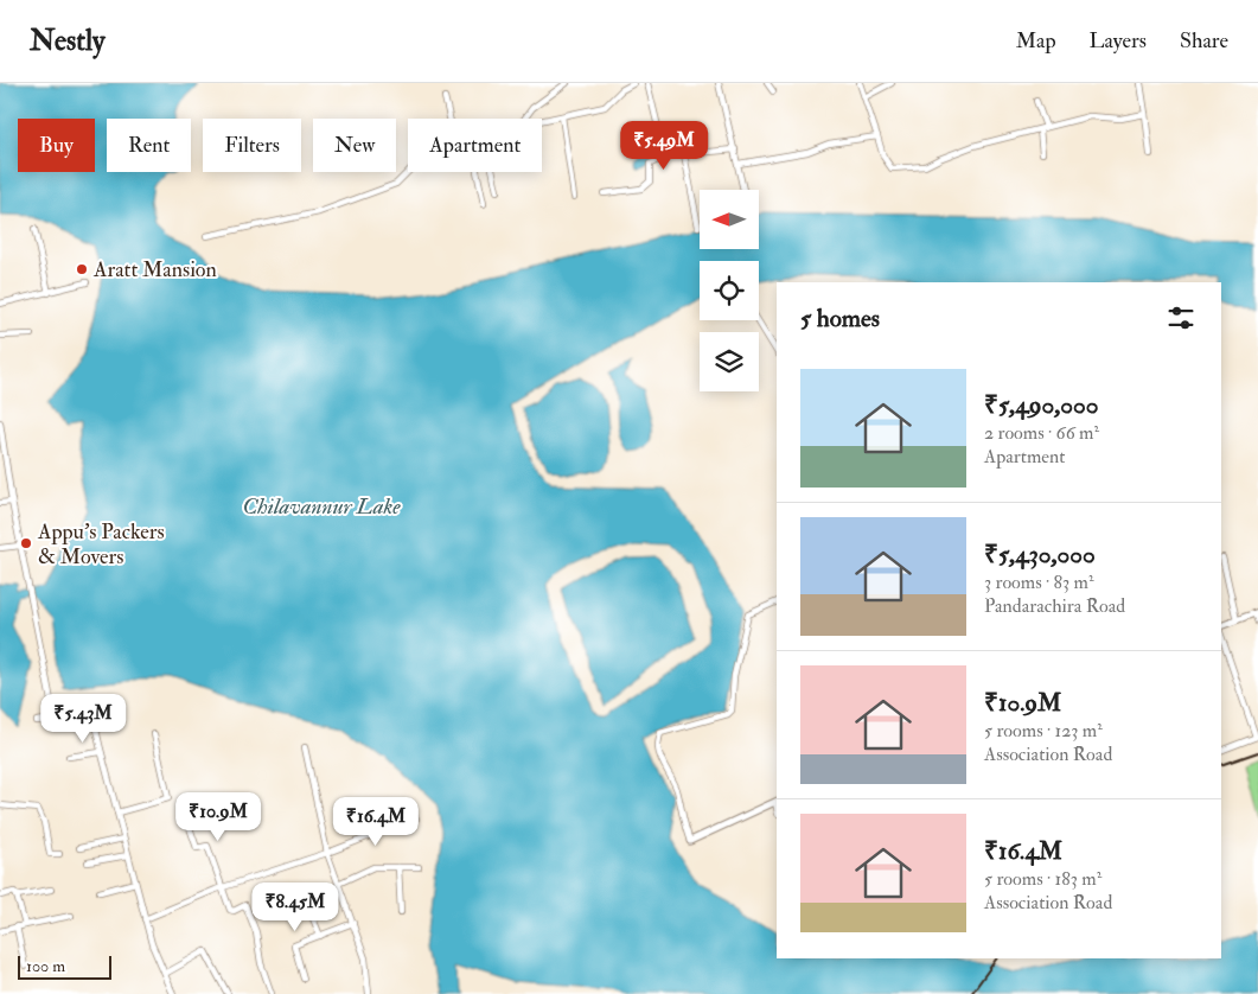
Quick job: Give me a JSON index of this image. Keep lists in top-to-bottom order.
{
  "water": ["Chilavannur Lake"],
  "places": ["Aratt Mansion", "Appu's Packers & Movers"],
  "scale_bar": "100 m",
  "north": "left",
  "page": {
    "header": "Nestly",
    "nav": ["Map", "Layers", "Share"],
    "chip": [
      "Buy",
      "Rent",
      "Filters",
      "New",
      "Apartment"
    ],
    "price": [
      "₹5.49M",
      "₹5.43M",
      "₹10.9M",
      "₹16.4M",
      "₹8.45M"
    ],
    "heading": "5 homes",
    "list": [
      {
        "name": "₹5,490,000",
        "note": "2 rooms · 66 m² · Apartment"
      },
      {
        "name": "₹5,430,000",
        "note": "3 rooms · 83 m² · Pandarachira Road"
      },
      {
        "name": "₹10.9M",
        "note": "5 rooms · 123 m² · Association Road"
      },
      {
        "name": "₹16.4M",
        "note": "5 rooms · 183 m² · Association Road"
      }
    ],
    "scale": "100 m"
  }
}
